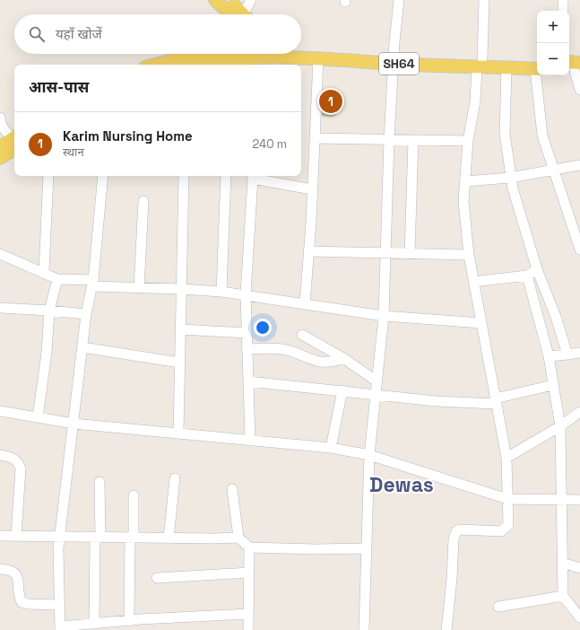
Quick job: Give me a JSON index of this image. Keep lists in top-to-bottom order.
{
  "streets": {
    "main road": ["SH64"]
  },
  "districts": ["Dewas"],
  "page": {
    "map_buttons": ["+", "−"],
    "search": "यहाँ खोजें",
    "heading": "आस-पास",
    "pins": "1",
    "list": [
      {
        "mark": "1",
        "name": "Karim Nursing Home",
        "note": "स्थान",
        "value": "240 m"
      }
    ]
  }
}
